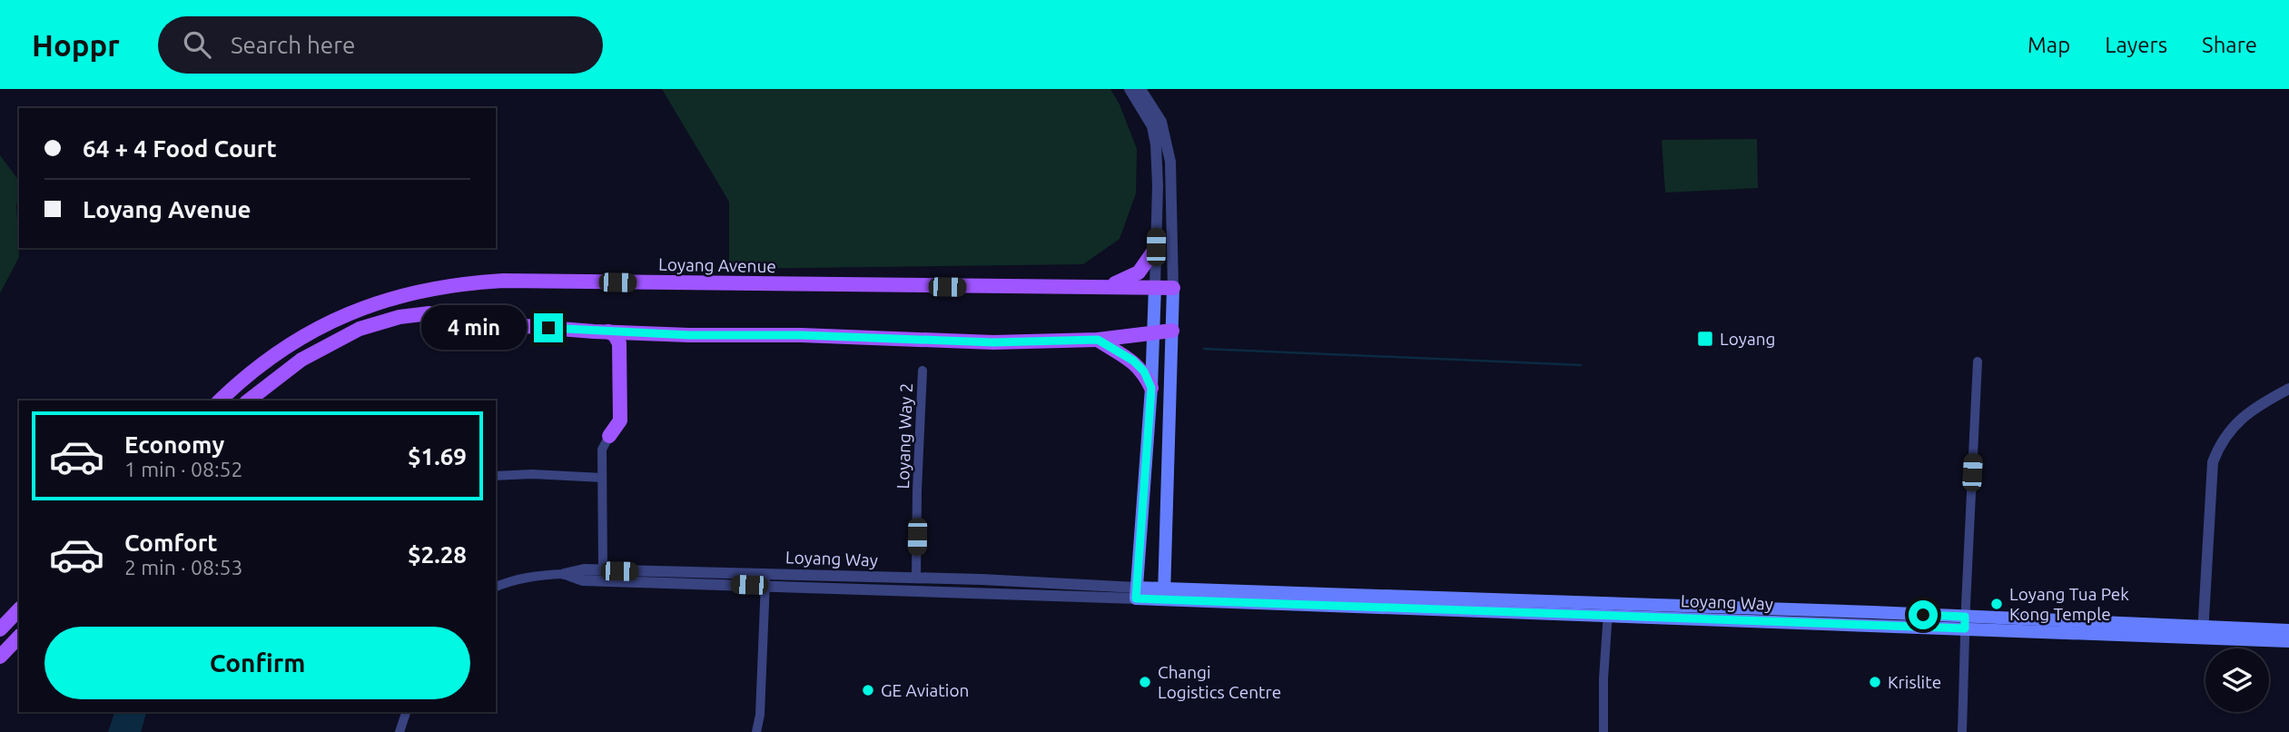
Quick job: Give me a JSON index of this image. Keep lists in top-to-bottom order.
{
  "streets": {
    "main road": ["Loyang Avenue", "Loyang Way"],
    "street": ["Loyang Way 2"]
  },
  "crossings": [
    ["Loyang Way 2", "Loyang Way"]
  ],
  "places": {
    "transit": ["Loyang"],
    "other": [
      "Loyang Tua Pek Kong Temple",
      "Changi Logistics Centre",
      "Krislite",
      "GE Aviation"
    ]
  },
  "page": {
    "header": "Hoppr",
    "search": "Search here",
    "nav": ["Map", "Layers", "Share"],
    "banner": ["64 + 4 Food Court", "Loyang Avenue"],
    "bubble": "4 min",
    "list": [
      {
        "name": "Economy",
        "note": "1 min · 08:52",
        "value": "$1.69"
      },
      {
        "name": "Comfort",
        "note": "2 min · 08:53",
        "value": "$2.28"
      }
    ],
    "buttons": "Confirm"
  }
}
